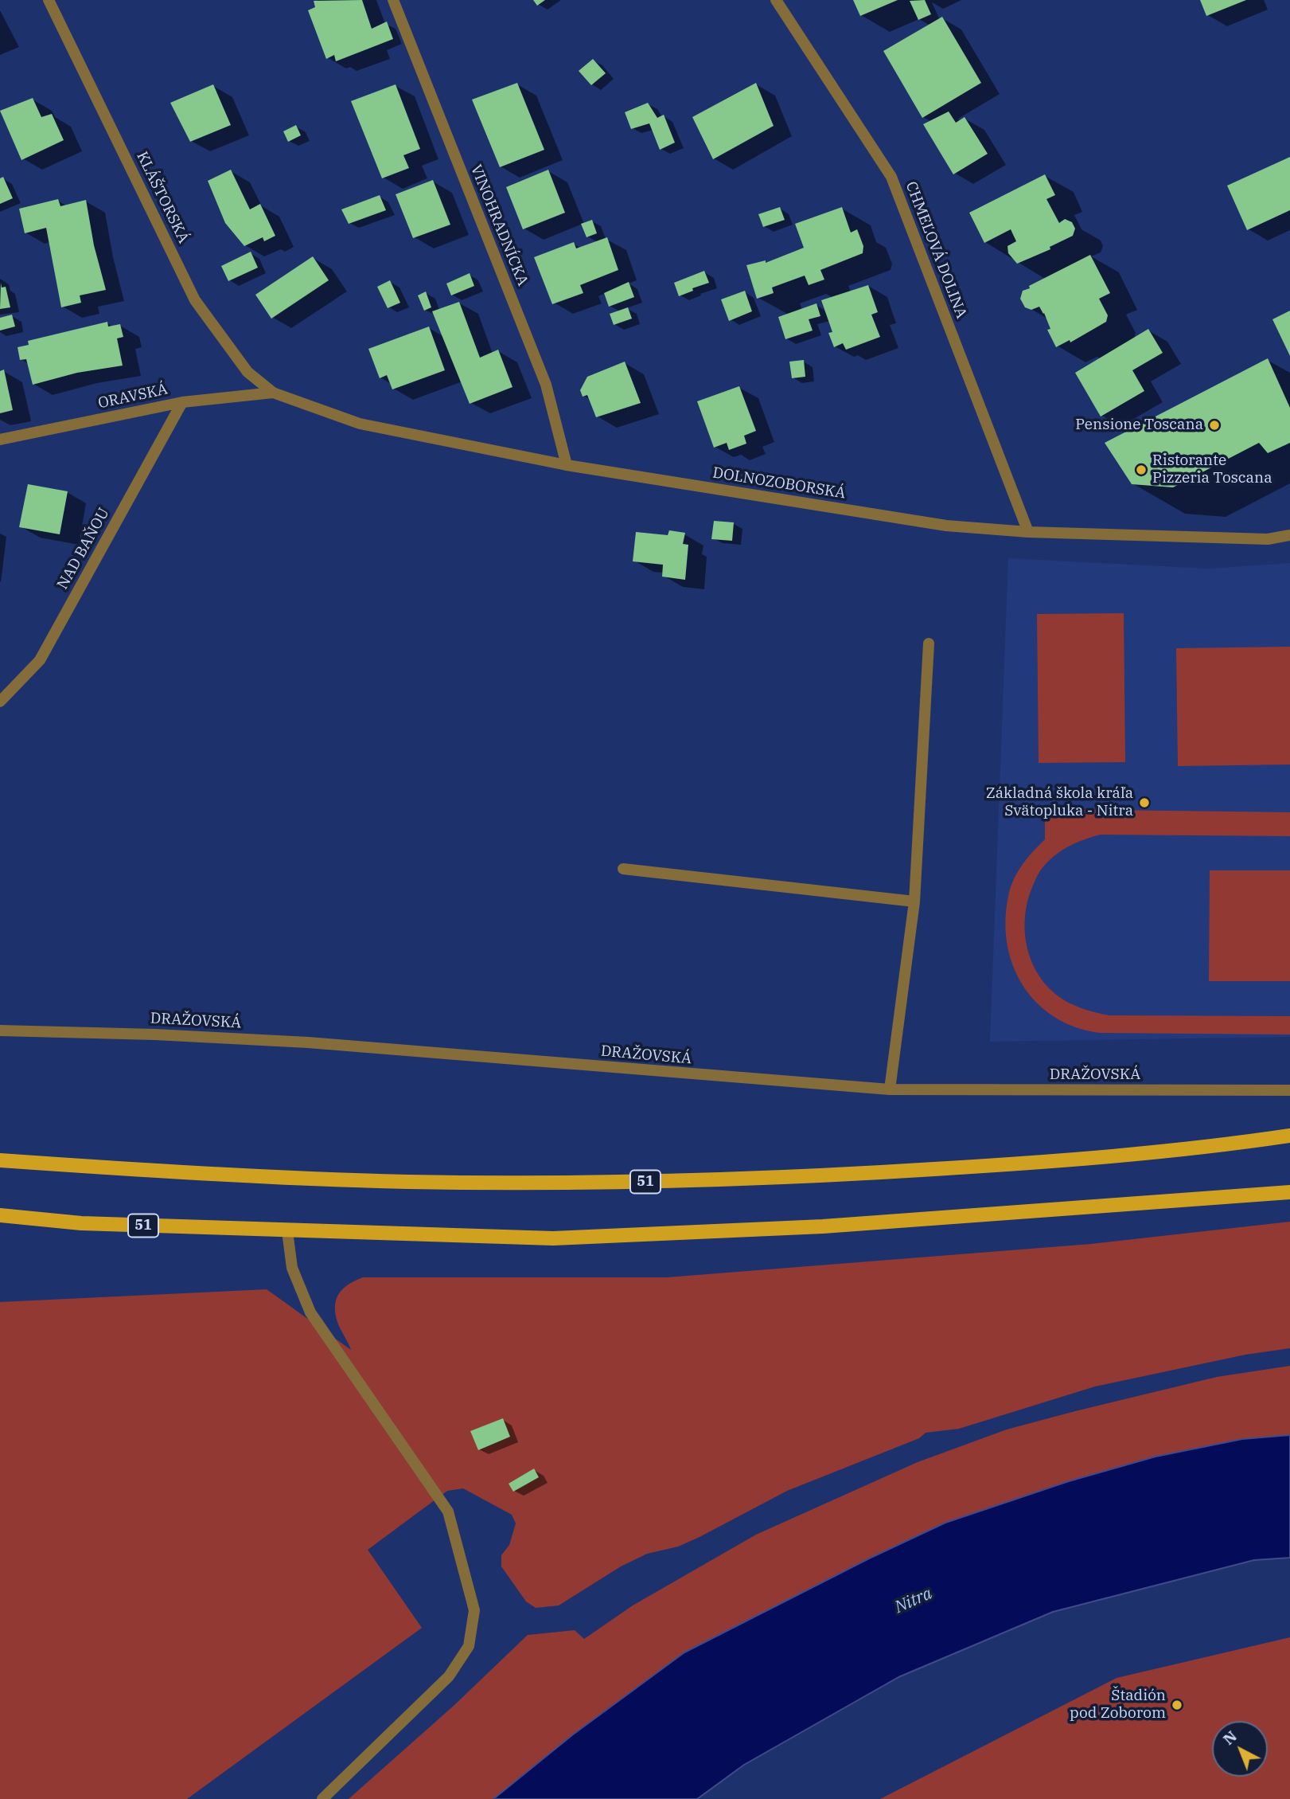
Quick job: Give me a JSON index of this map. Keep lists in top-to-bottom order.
{
  "streets": {
    "main road": ["51"],
    "street": [
      "KLÁŠTORSKÁ",
      "VINOHRADNÍCKA",
      "CHMEĽOVÁ DOLINA",
      "ORAVSKÁ",
      "DOLNOZOBORSKÁ",
      "NAD BAŇOU",
      "DRAŽOVSKÁ"
    ]
  },
  "crossings": [
    ["KLÁŠTORSKÁ", "ORAVSKÁ"],
    ["KLÁŠTORSKÁ", "DOLNOZOBORSKÁ"],
    ["VINOHRADNÍCKA", "DOLNOZOBORSKÁ"],
    ["CHMEĽOVÁ DOLINA", "DOLNOZOBORSKÁ"],
    ["ORAVSKÁ", "DOLNOZOBORSKÁ"],
    ["ORAVSKÁ", "NAD BAŇOU"]
  ],
  "water": ["Nitra"],
  "places": [
    "Pensione Toscana",
    "Ristorante Pizzeria Toscana",
    "Základná škola kráľa Svätopluka - Nitra",
    "Štadión pod Zoborom"
  ],
  "north": "top left"
}
